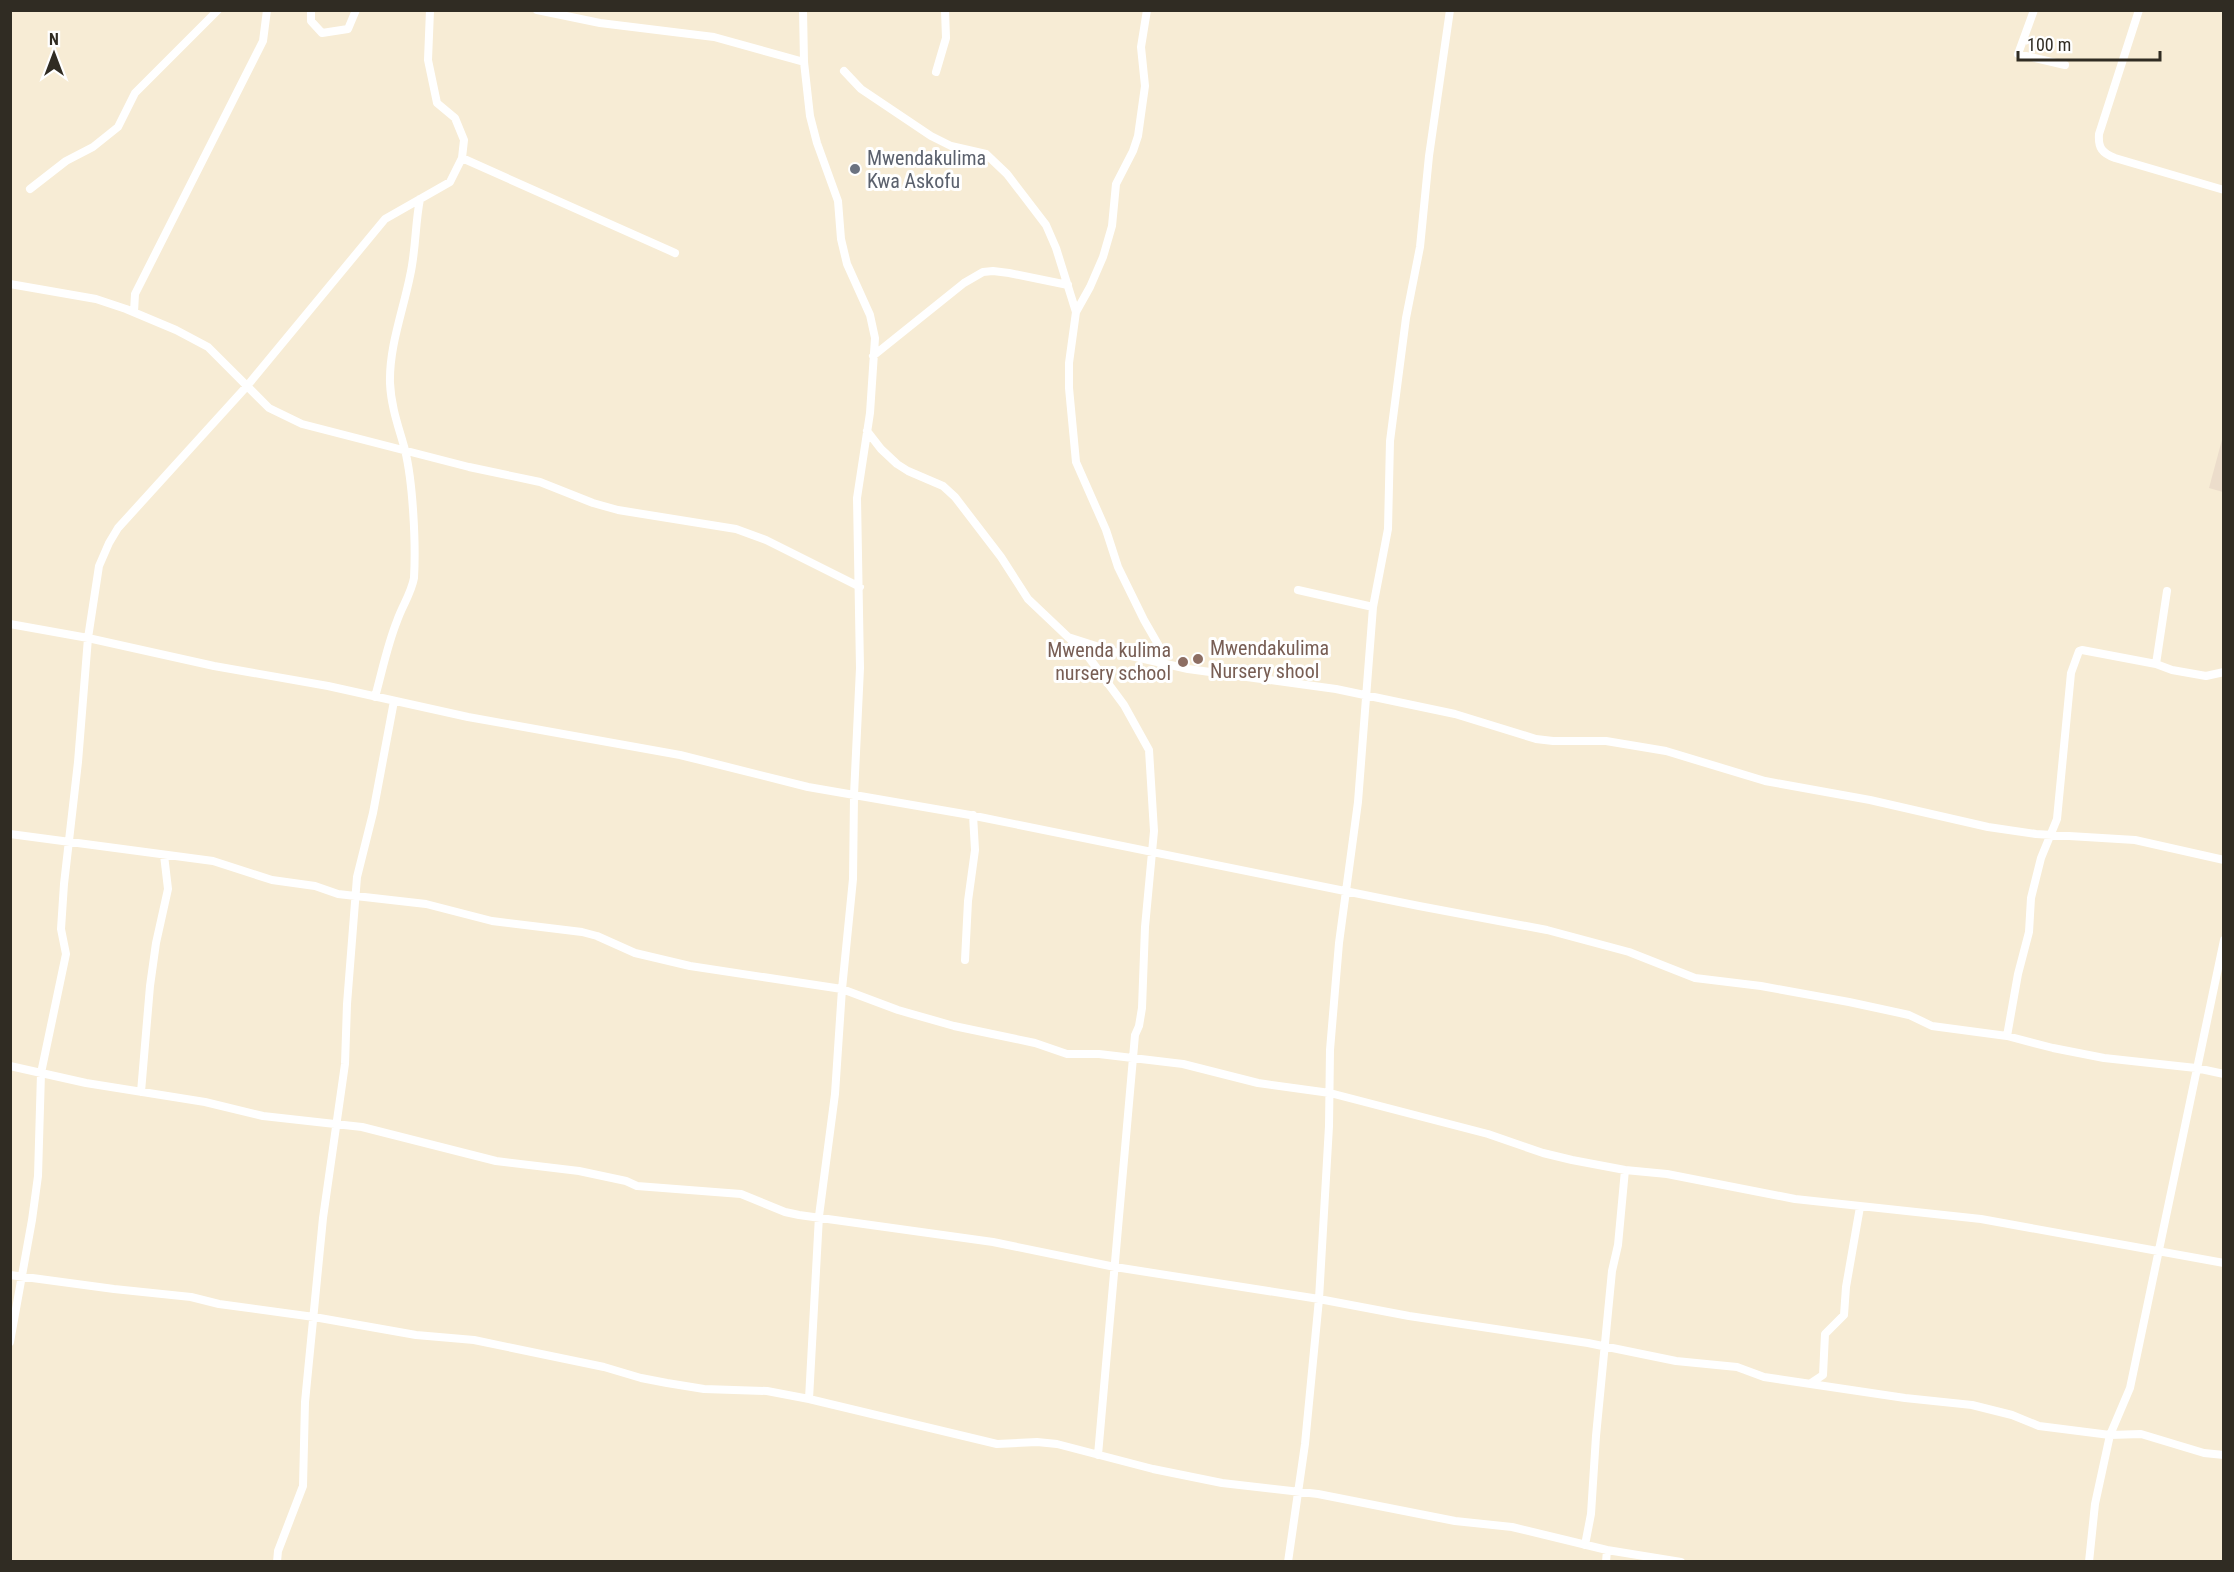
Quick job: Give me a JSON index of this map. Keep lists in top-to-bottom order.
{
  "places": ["Mwendakulima Kwa Askofu", "Mwendakulima Nursery shool", "Mwenda kulima nursery school"],
  "scale_bar": "100 m",
  "north": "top"
}
